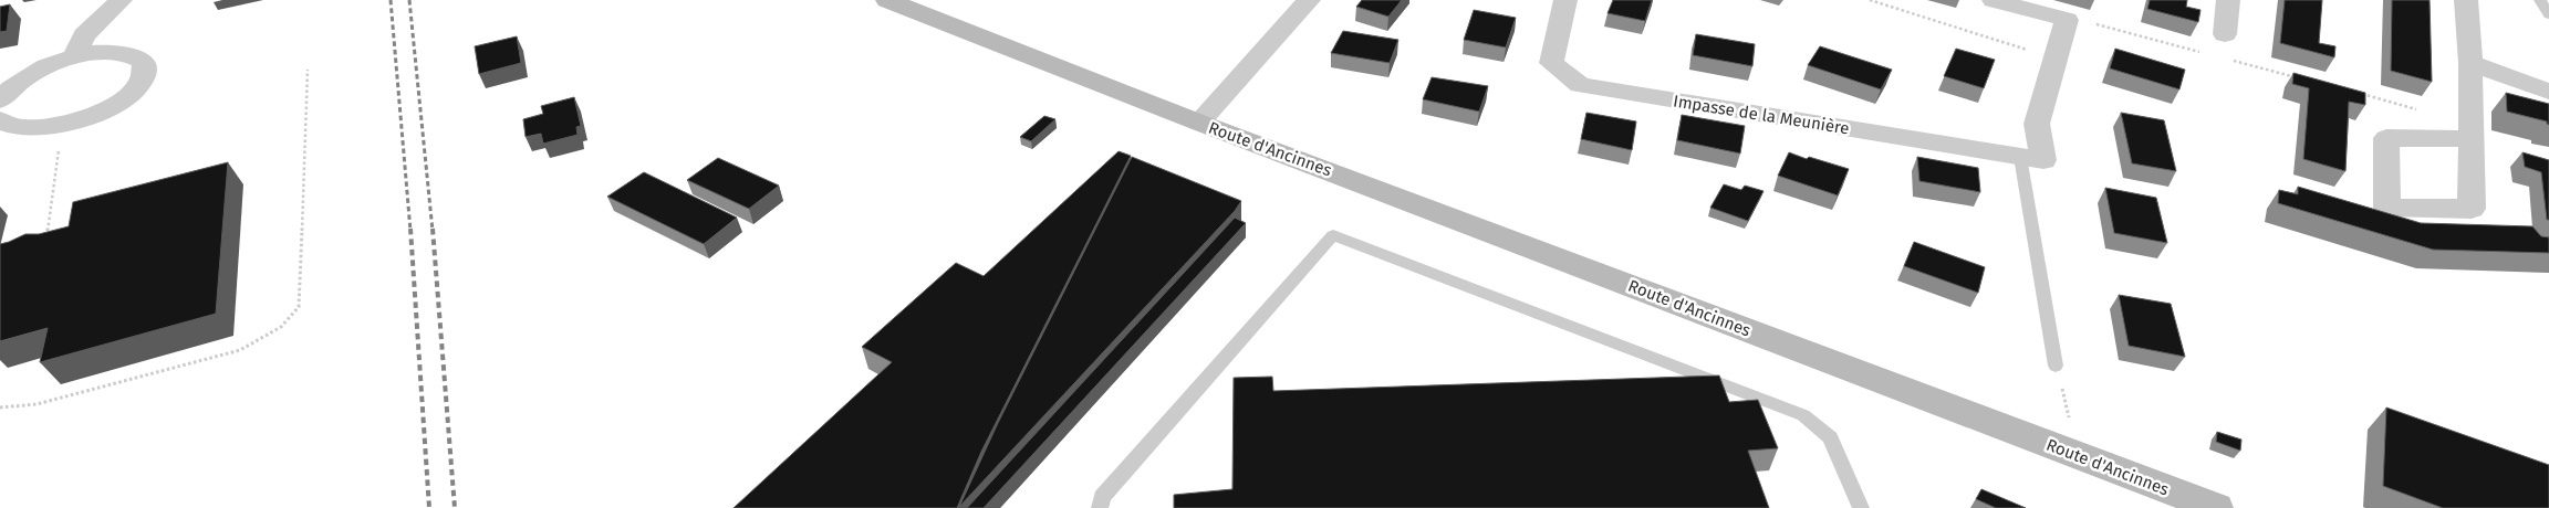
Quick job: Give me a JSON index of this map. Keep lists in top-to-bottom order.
{
  "streets": {
    "main road": ["Route d'Ancinnes"],
    "street": ["Impasse de la Meunière"]
  }
}
